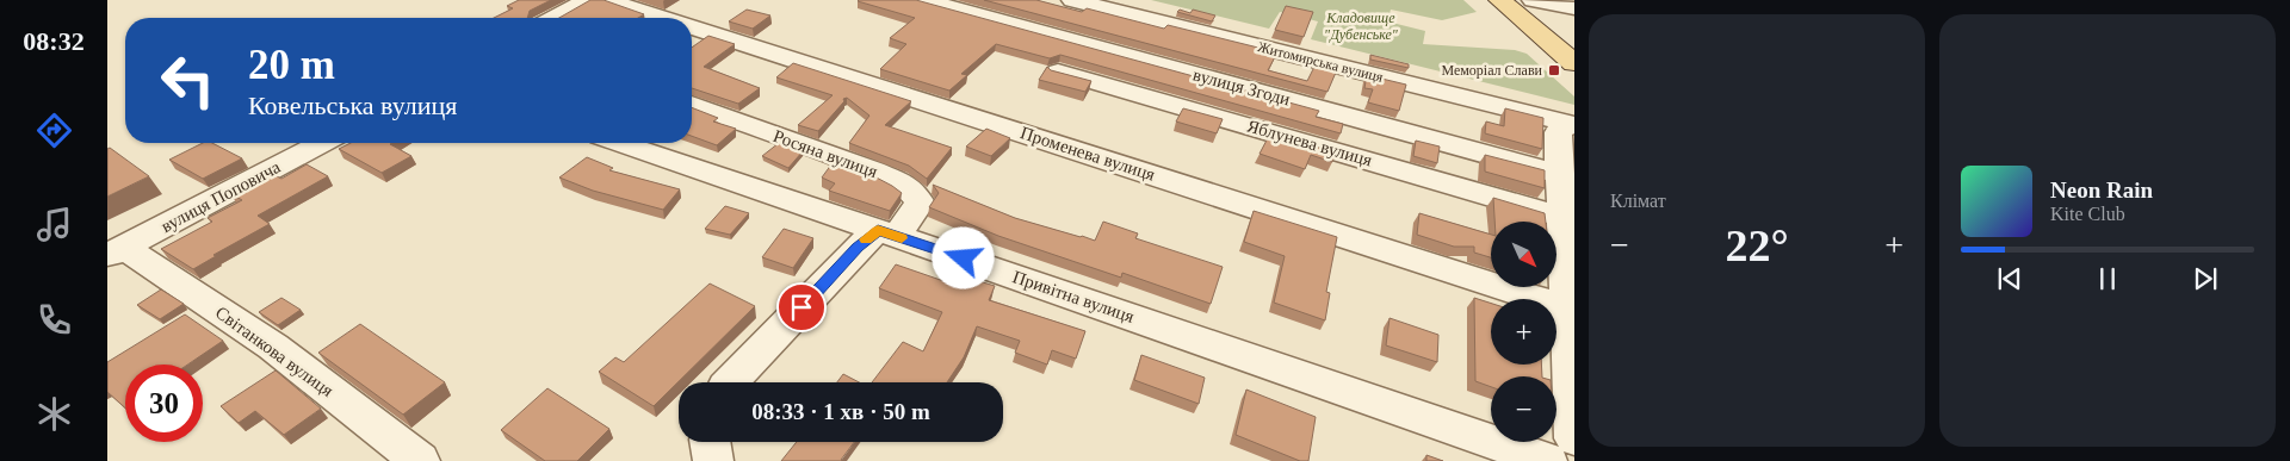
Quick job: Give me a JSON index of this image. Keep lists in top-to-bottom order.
{
  "streets": {
    "street": [
      "Житомирська вулиця",
      "вулиця Згоди",
      "Яблунева вулиця",
      "Росяна вулиця",
      "Променева вулиця",
      "вулиця Поповича",
      "Привітна вулиця",
      "Світанкова вулиця"
    ]
  },
  "crossings": [
    ["Росяна вулиця", "Привітна вулиця"],
    ["вулиця Поповича", "Світанкова вулиця"]
  ],
  "parks": ["Кладовище \"Дубенське\""],
  "places": {
    "transit": ["Меморіал Слави"]
  },
  "north": "bottom right",
  "page": {
    "tabs": "08:32",
    "tile": "Клімат",
    "turn": ["20 m", "Ковельська вулиця"],
    "song": ["Neon Rain", "Kite Club"],
    "map_buttons": ["+", "−"],
    "heat": ["−", "22°", "+"],
    "limit": "30",
    "trip": "08:33 · 1 хв · 50 m"
  }
}
